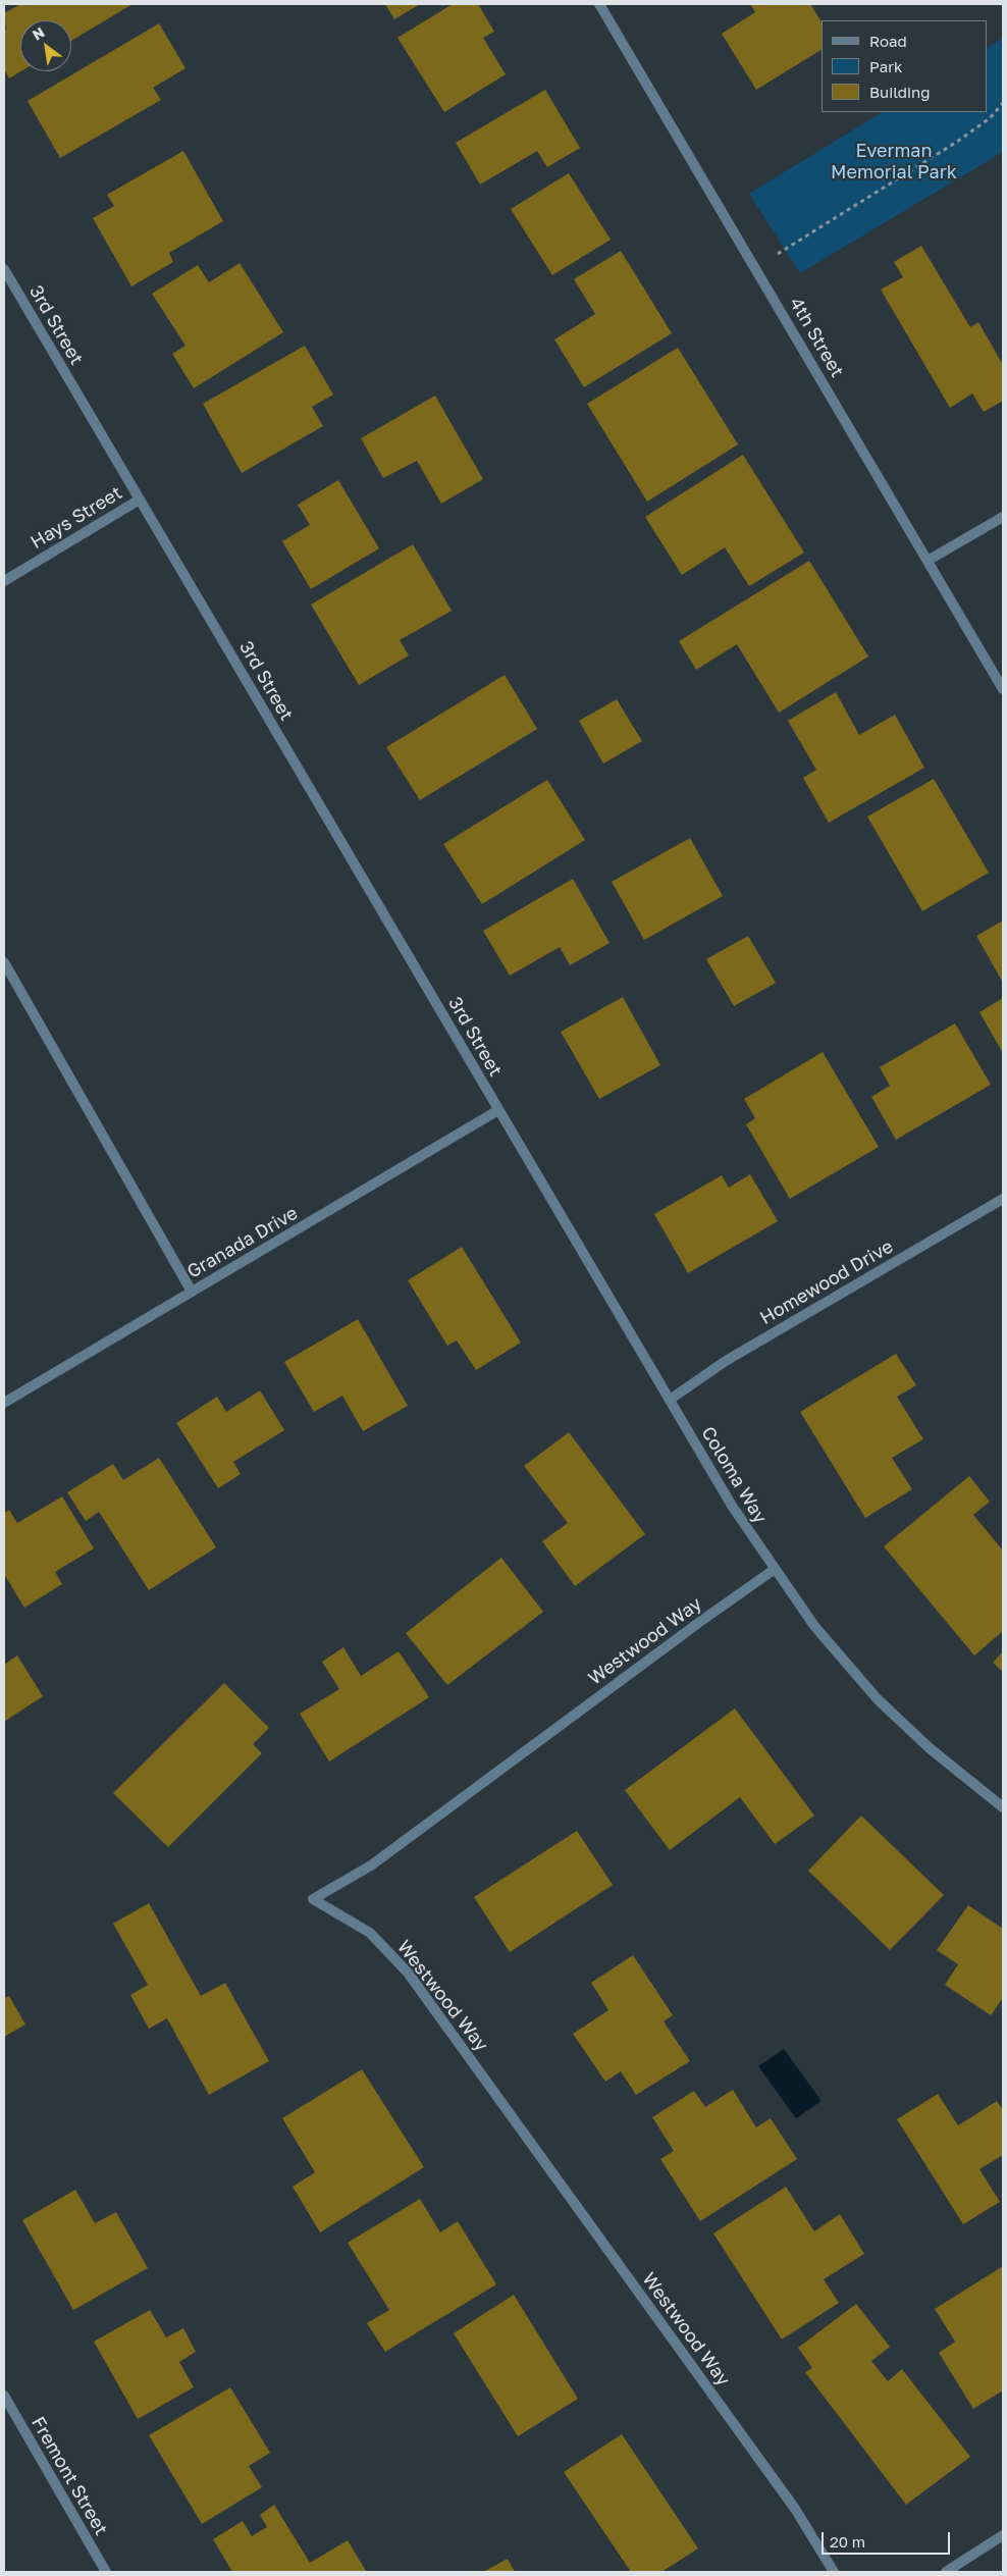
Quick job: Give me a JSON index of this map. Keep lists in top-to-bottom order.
{
  "streets": {
    "street": [
      "3rd Street",
      "4th Street",
      "Hays Street",
      "Granada Drive",
      "Homewood Drive",
      "Coloma Way",
      "Westwood Way",
      "Fremont Street"
    ]
  },
  "crossings": [
    ["3rd Street", "Hays Street"],
    ["3rd Street", "Granada Drive"],
    ["3rd Street", "Coloma Way"],
    ["Granada Drive", "Coloma Way"],
    ["Homewood Drive", "Coloma Way"],
    ["Coloma Way", "Westwood Way"]
  ],
  "parks": ["Everman Memorial Park"],
  "legend": ["Road", "Park", "Building"],
  "scale_bar": "20 m",
  "north": "top left"
}
